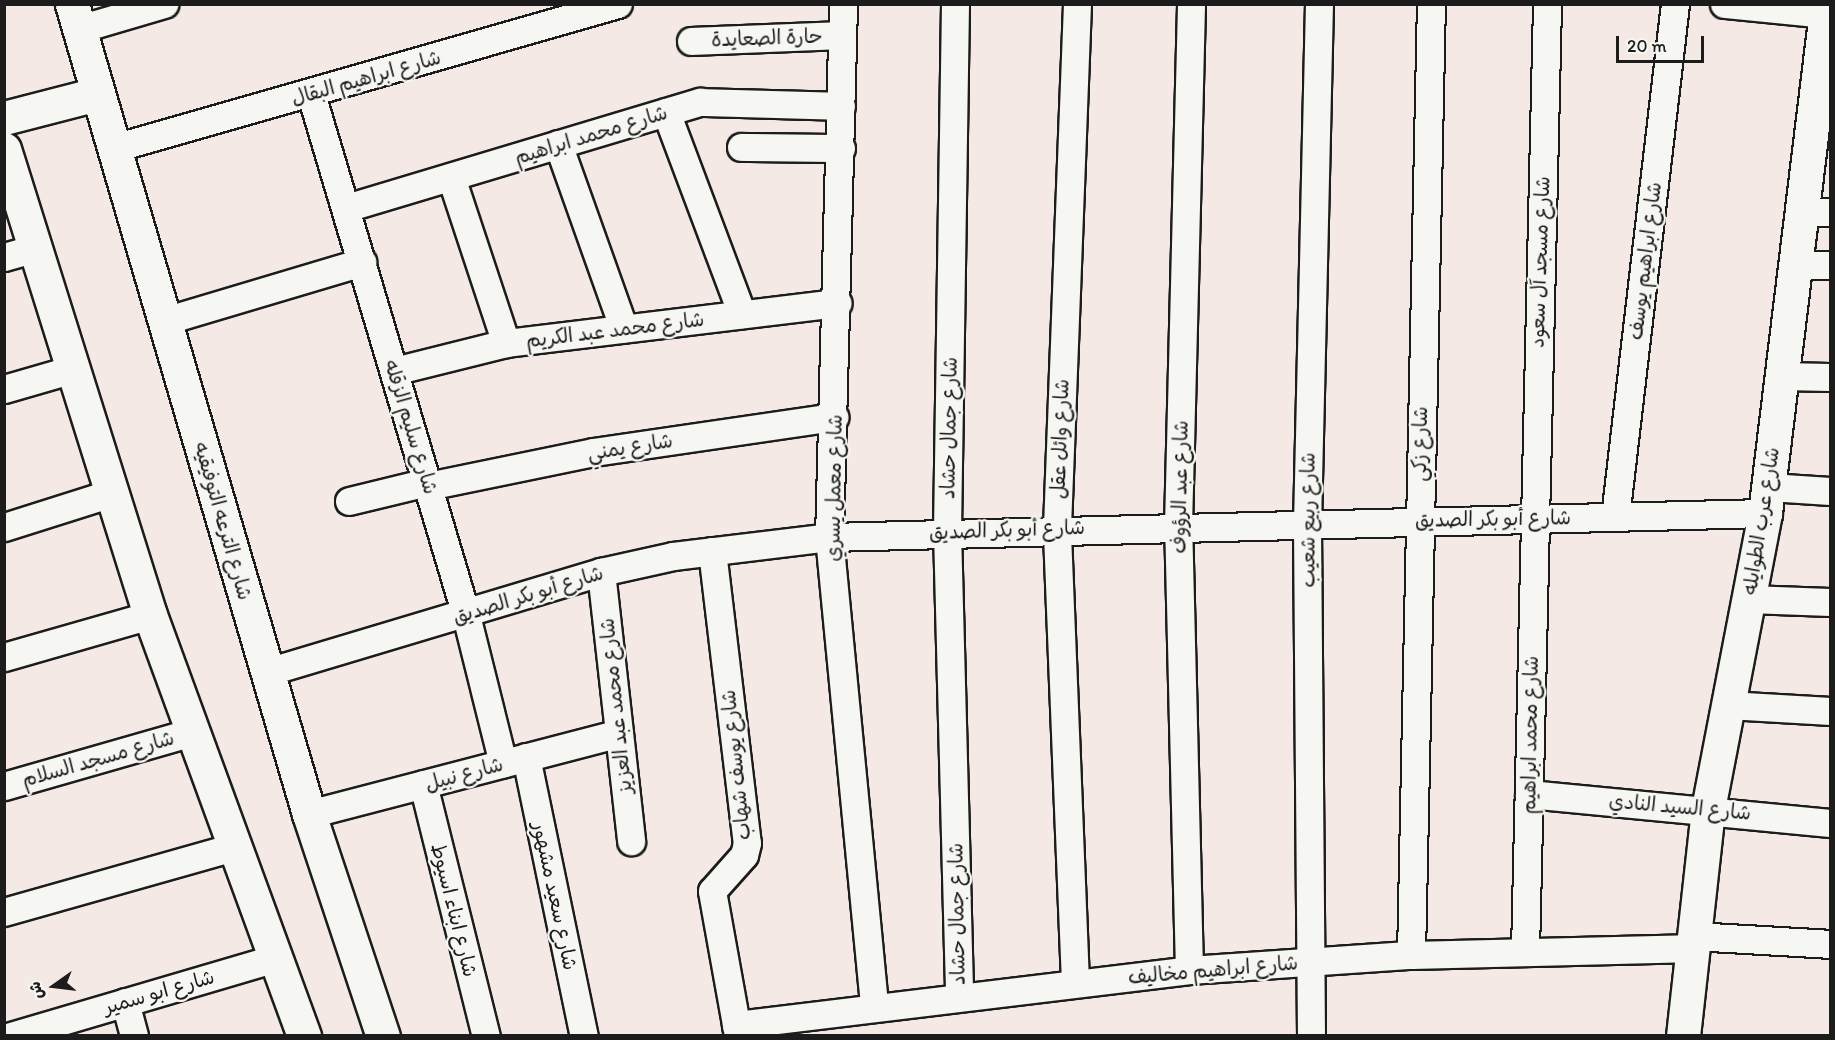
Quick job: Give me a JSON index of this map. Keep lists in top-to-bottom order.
{
  "streets": {
    "main road": ["شارع الترعه التوفيقيه", "شارع عرب الطوايله"],
    "street": [
      "حارة الصعايدة",
      "شارع ابراهيم البقال",
      "شارع محمد ابراهيم",
      "شارع ابراهيم يوسف",
      "شارع مسجد آل سعود",
      "شارع محمد عبد الكريم",
      "شارع سليم الزقله",
      "شارع جمال حشاد",
      "شارع وائل عقل",
      "شارع زكي",
      "شارع يمني",
      "شارع عبد الرؤوف",
      "شارع معمل يسري",
      "شارع أبو بكر الصديق",
      "شارع ربيع شعيب",
      "شارع محمد عبد العزيز",
      "شارع مسجد السلام",
      "شارع يوسف شهاب",
      "شارع نبيل",
      "شارع السيد النادي",
      "شارع سعيد مشهور",
      "شارع ابناء اسيوط",
      "شارع ابراهيم مخاليف",
      "شارع ابو سمير"
    ]
  },
  "crossings": [
    ["حارة الصعايدة", "شارع معمل يسري"],
    ["شارع ابراهيم البقال", "شارع سليم الزقله"],
    ["شارع ابراهيم البقال", "شارع الترعه التوفيقيه"],
    ["شارع محمد ابراهيم", "شارع مسجد آل سعود"],
    ["شارع محمد ابراهيم", "شارع سليم الزقله"],
    ["شارع محمد ابراهيم", "شارع معمل يسري"],
    ["شارع محمد ابراهيم", "شارع أبو بكر الصديق"],
    ["شارع محمد ابراهيم", "شارع السيد النادي"],
    ["شارع محمد ابراهيم", "شارع ابراهيم مخاليف"],
    ["شارع ابراهيم يوسف", "شارع أبو بكر الصديق"],
    ["شارع مسجد آل سعود", "شارع أبو بكر الصديق"],
    ["شارع محمد عبد الكريم", "شارع سليم الزقله"],
    ["شارع محمد عبد الكريم", "شارع معمل يسري"],
    ["شارع سليم الزقله", "شارع يمني"],
    ["شارع سليم الزقله", "شارع أبو بكر الصديق"],
    ["شارع سليم الزقله", "شارع نبيل"],
    ["شارع سليم الزقله", "شارع سعيد مشهور"],
    ["شارع جمال حشاد", "شارع أبو بكر الصديق"],
    ["شارع جمال حشاد", "شارع ابراهيم مخاليف"],
    ["شارع وائل عقل", "شارع أبو بكر الصديق"],
    ["شارع وائل عقل", "شارع ابراهيم مخاليف"],
    ["شارع زكي", "شارع أبو بكر الصديق"],
    ["شارع زكي", "شارع ابراهيم مخاليف"],
    ["شارع يمني", "شارع معمل يسري"],
    ["شارع عبد الرؤوف", "شارع أبو بكر الصديق"],
    ["شارع عبد الرؤوف", "شارع ابراهيم مخاليف"],
    ["شارع معمل يسري", "شارع أبو بكر الصديق"],
    ["شارع معمل يسري", "شارع ابراهيم مخاليف"],
    ["شارع أبو بكر الصديق", "شارع ربيع شعيب"],
    ["شارع أبو بكر الصديق", "شارع الترعه التوفيقيه"],
    ["شارع أبو بكر الصديق", "شارع عرب الطوايله"],
    ["شارع أبو بكر الصديق", "شارع محمد عبد العزيز"],
    ["شارع أبو بكر الصديق", "شارع يوسف شهاب"],
    ["شارع ربيع شعيب", "شارع ابراهيم مخاليف"],
    ["شارع الترعه التوفيقيه", "شارع نبيل"],
    ["شارع عرب الطوايله", "شارع السيد النادي"],
    ["شارع عرب الطوايله", "شارع ابراهيم مخاليف"],
    ["شارع محمد عبد العزيز", "شارع نبيل"],
    ["شارع يوسف شهاب", "شارع ابراهيم مخاليف"],
    ["شارع نبيل", "شارع سعيد مشهور"],
    ["شارع نبيل", "شارع ابناء اسيوط"]
  ],
  "scale_bar": "20 m",
  "north": "left"
}
